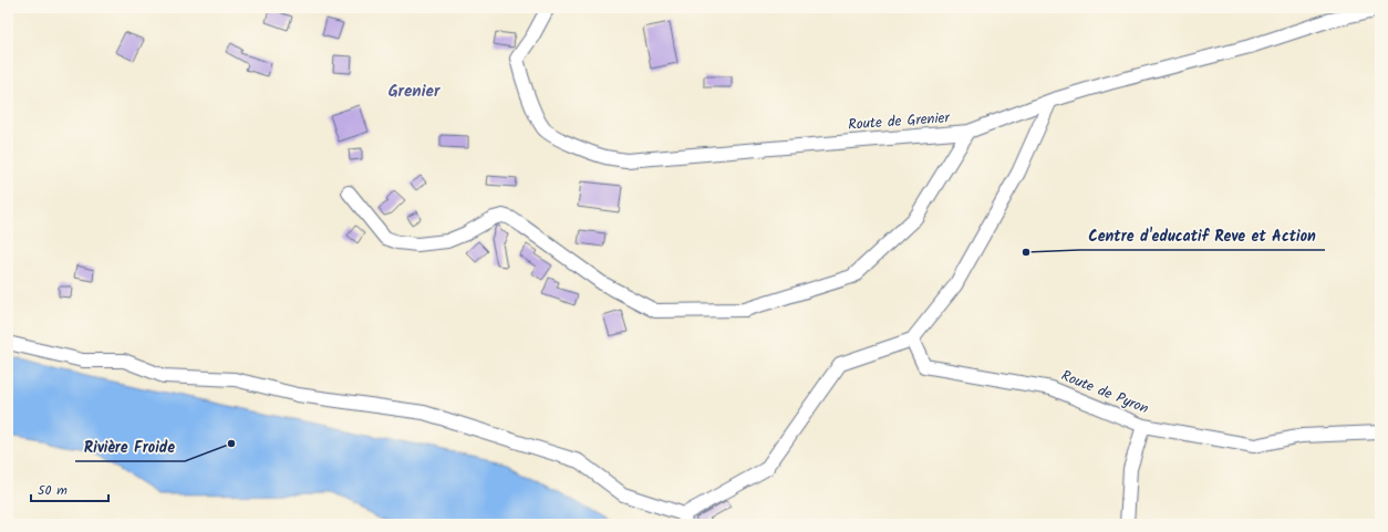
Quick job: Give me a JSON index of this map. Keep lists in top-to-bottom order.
{
  "streets": {
    "street": ["Route de Grenier", "Route de Pyron"]
  },
  "districts": ["Grenier"],
  "places": ["Centre d'educatif Reve et Action", "Rivière Froide"],
  "scale_bar": "50 m"
}
